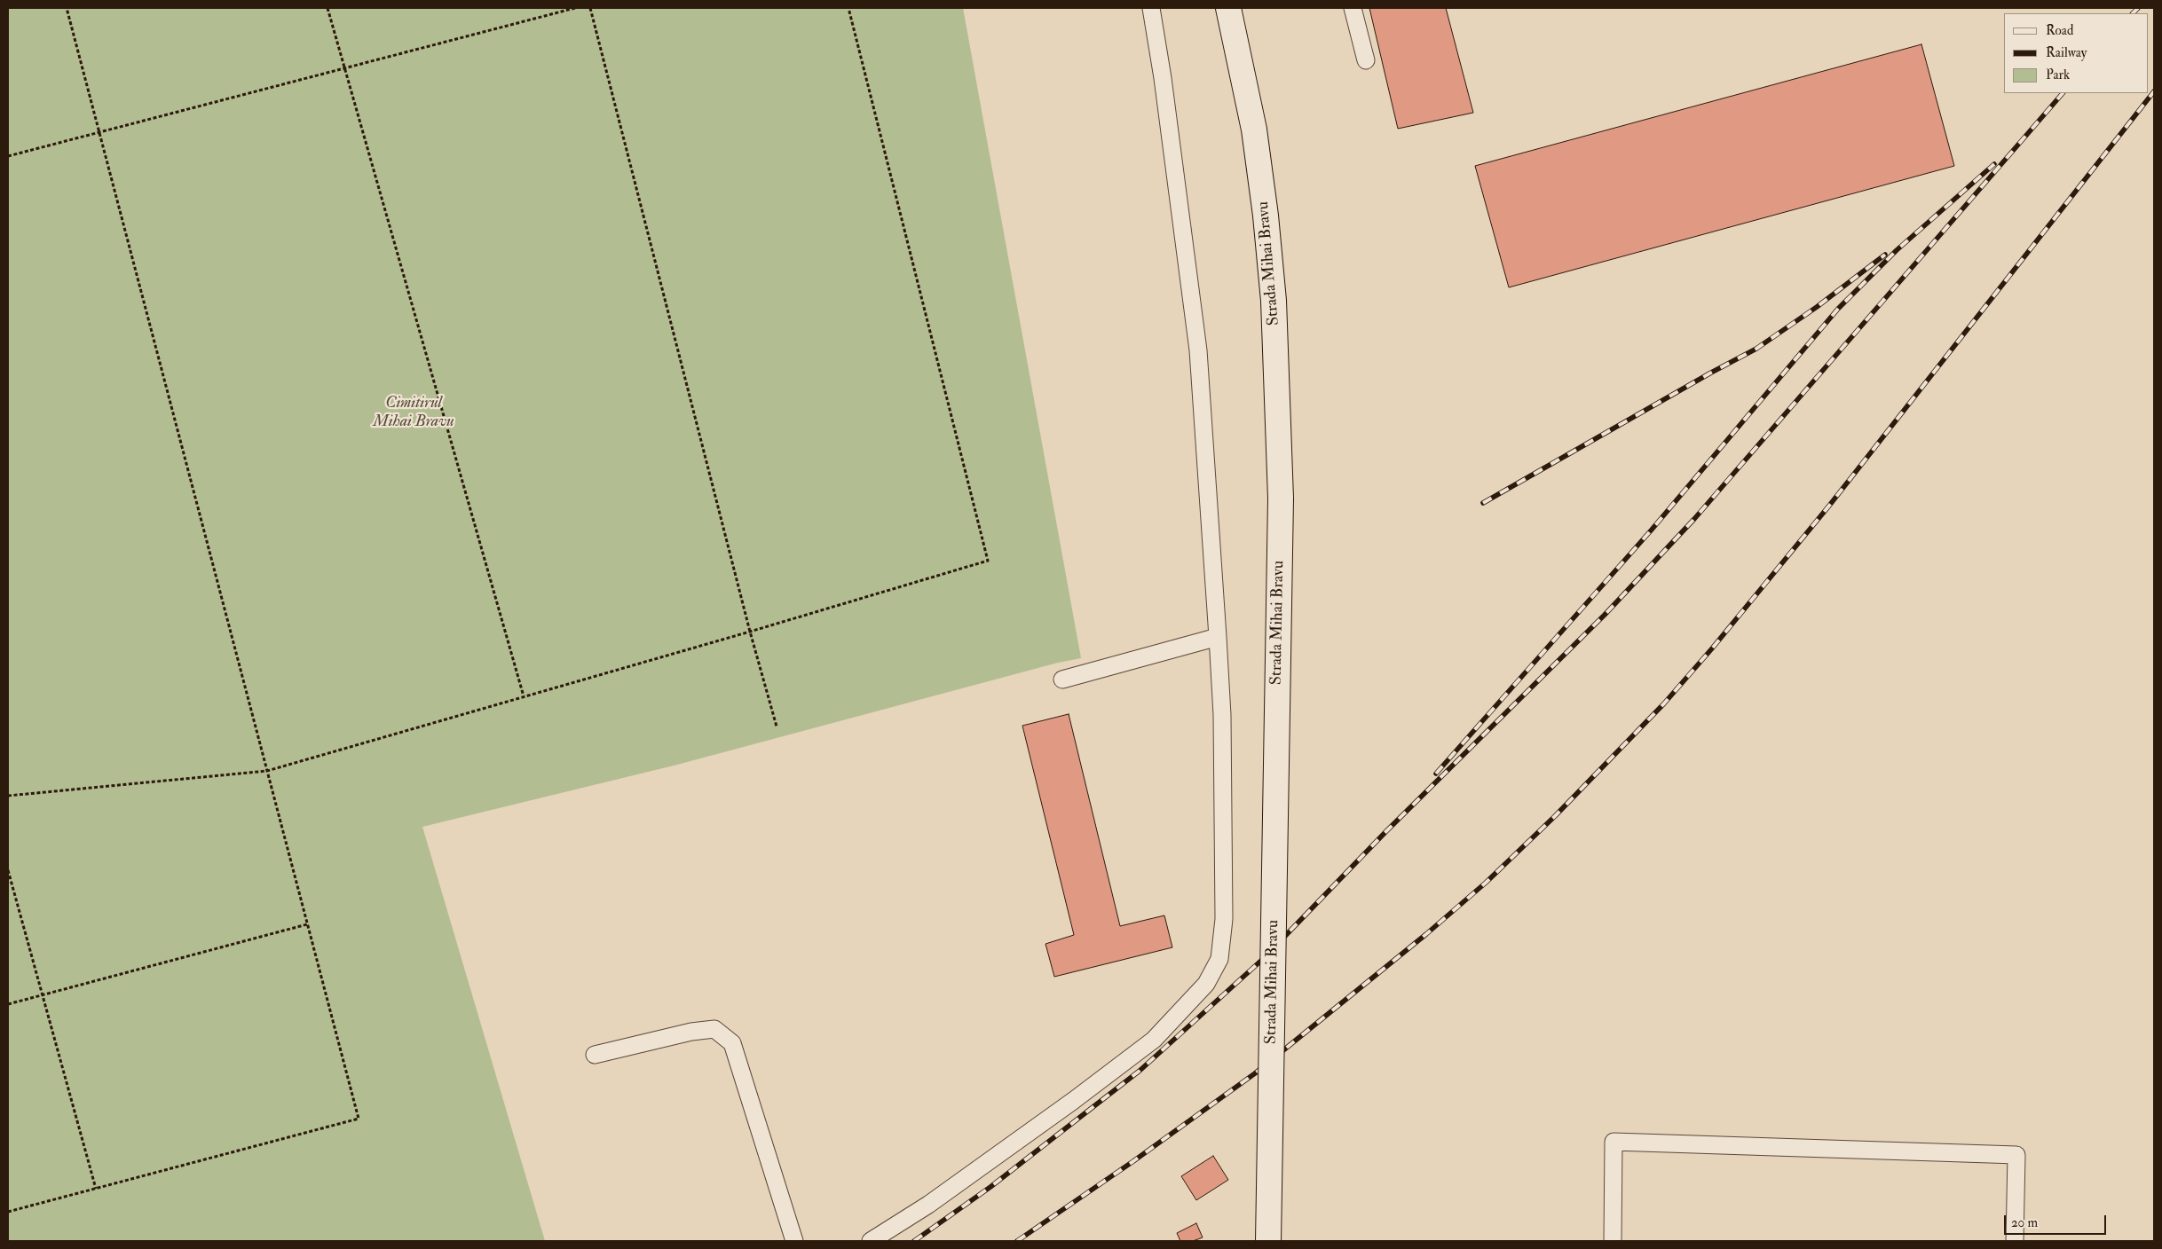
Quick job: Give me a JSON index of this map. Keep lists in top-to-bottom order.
{
  "streets": {
    "main road": ["Strada Mihai Bravu"]
  },
  "parks": ["Cimitirul Mihai Bravu"],
  "legend": ["Road", "Railway", "Park"],
  "scale_bar": "20 m"
}
